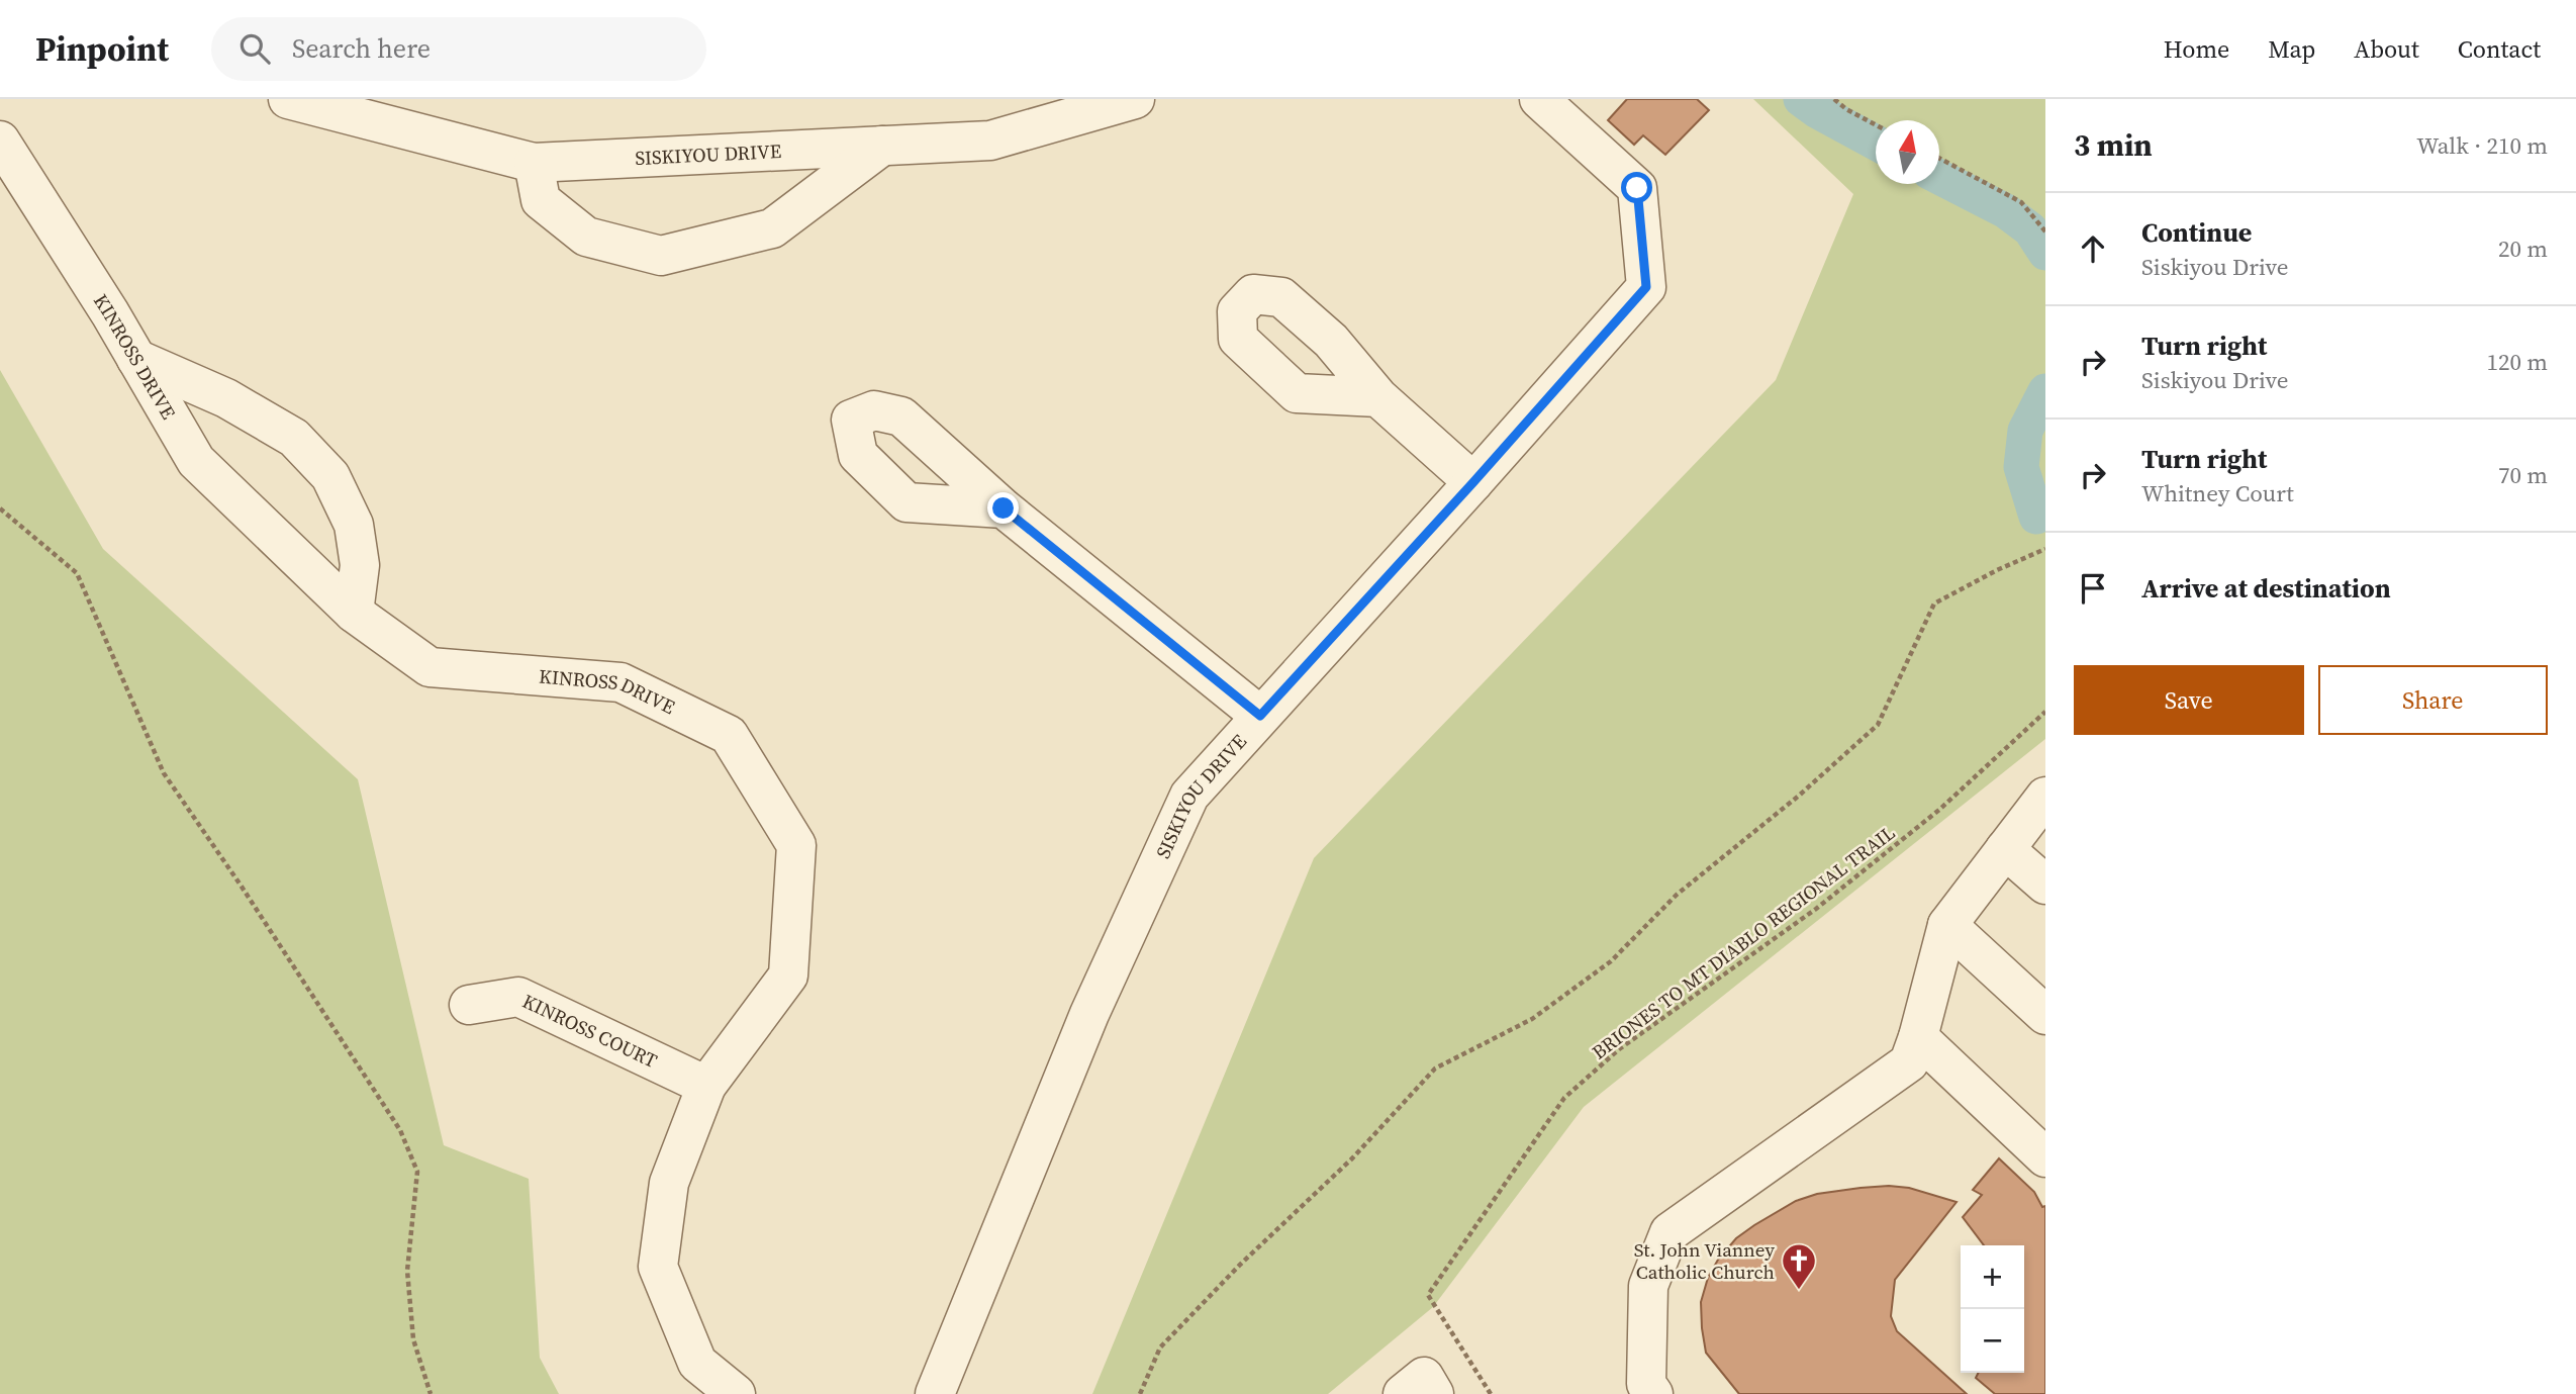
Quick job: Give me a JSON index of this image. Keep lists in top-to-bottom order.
{
  "streets": {
    "street": ["SISKIYOU DRIVE", "KINROSS DRIVE", "KINROSS COURT"],
    "path": ["BRIONES TO MT DIABLO REGIONAL TRAIL"]
  },
  "crossings": [
    ["KINROSS DRIVE", "KINROSS COURT"]
  ],
  "places": {
    "church": ["St. John Vianney Catholic Church"]
  },
  "north": "top",
  "page": {
    "header": "Pinpoint",
    "search": "Search here",
    "nav": [
      "Home",
      "Map",
      "About",
      "Contact"
    ],
    "heading": ["3 min", "Walk · 210 m"],
    "list": [
      ["Continue", "Siskiyou Drive", "20 m"],
      ["Turn right", "Siskiyou Drive", "120 m"],
      ["Turn right", "Whitney Court", "70 m"],
      "Arrive at destination"
    ],
    "buttons": ["Save", "Share"],
    "map_buttons": ["+", "−"]
  }
}
